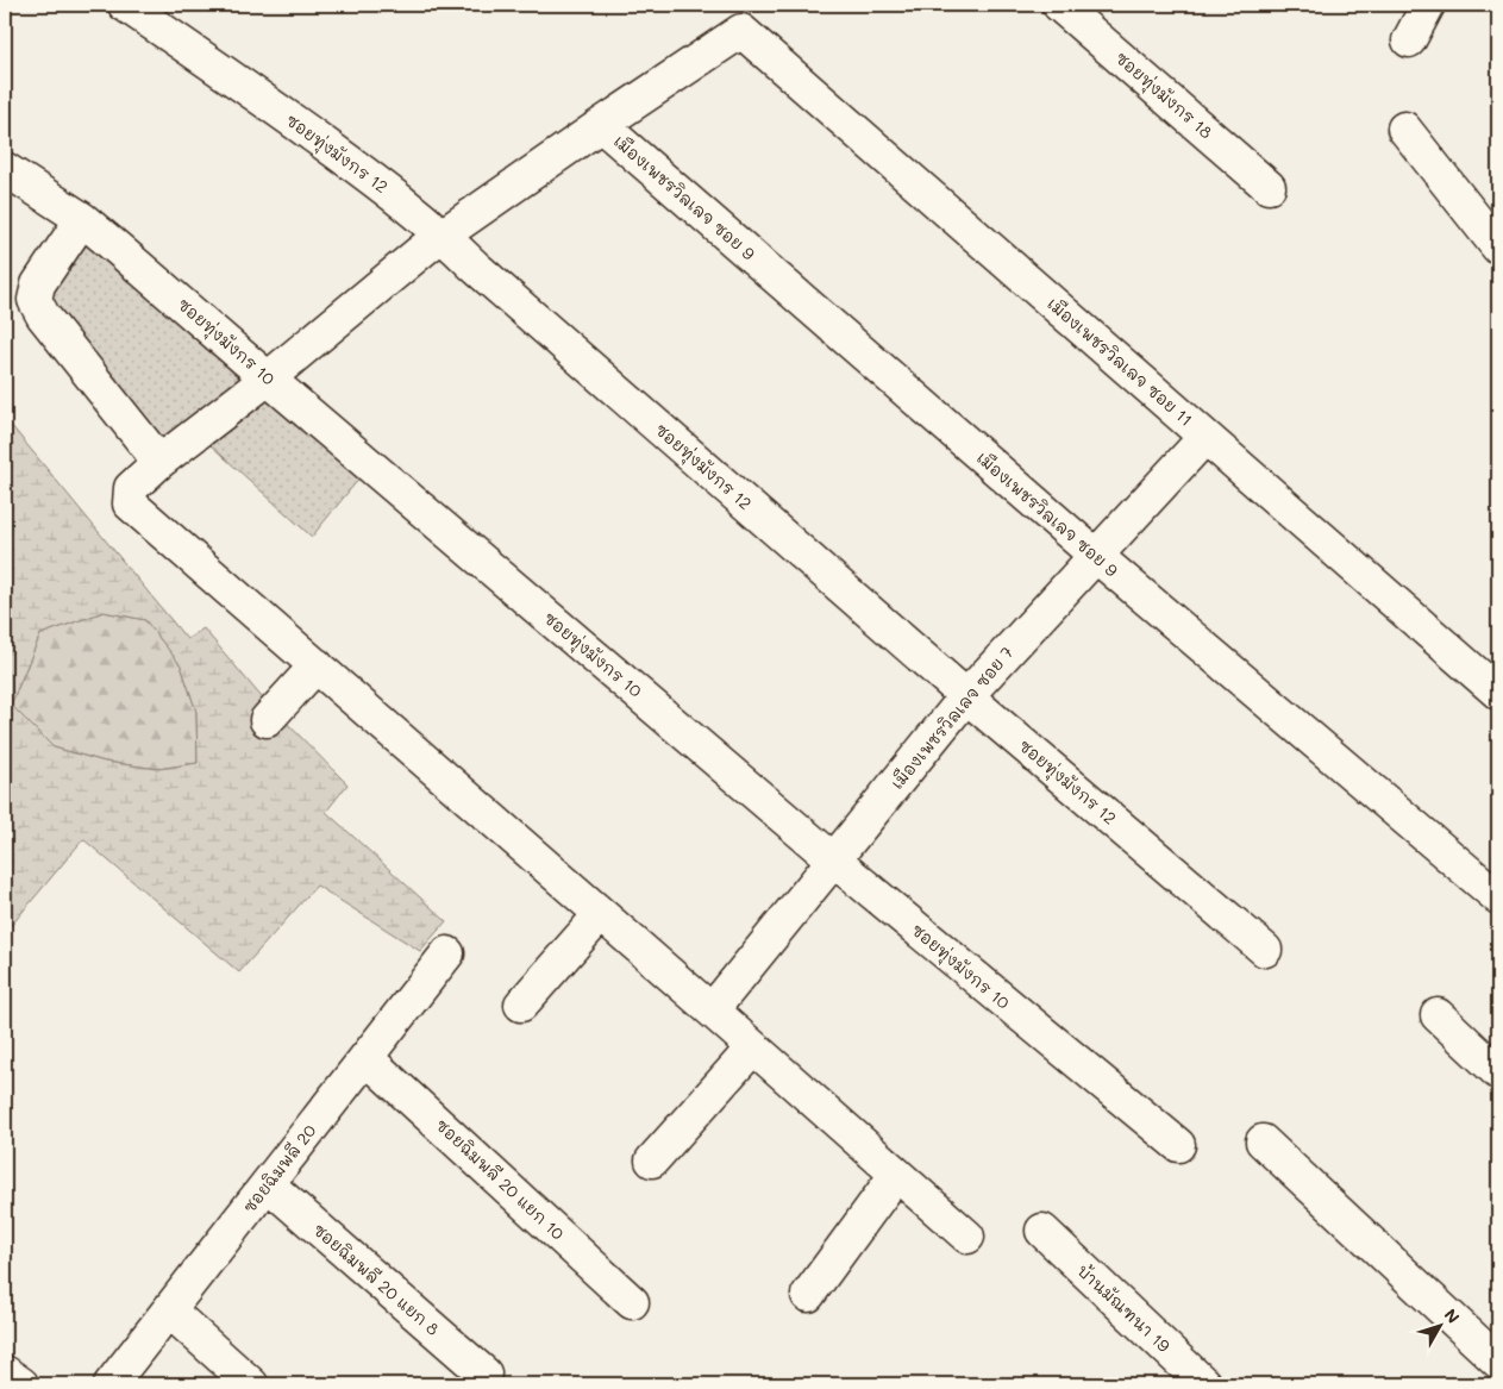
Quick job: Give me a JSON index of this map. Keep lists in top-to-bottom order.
{
  "streets": {
    "street": [
      "ซอยทุ่งมังกร 18",
      "ซอยทุ่งมังกร 12",
      "เมืองเพชรวิลเลจ ซอย 9",
      "ซอยทุ่งมังกร 10",
      "เมืองเพชรวิลเลจ ซอย 11",
      "เมืองเพชรวิลเลจ ซอย 7",
      "ซอยฉิมพลี 20",
      "ซอยฉิมพลี 20 แยก 10",
      "ซอยฉิมพลี 20 แยก 8",
      "บ้านมัณฑนา 19"
    ]
  },
  "crossings": [
    ["ซอยทุ่งมังกร 12", "เมืองเพชรวิลเลจ ซอย 7"],
    ["เมืองเพชรวิลเลจ ซอย 9", "เมืองเพชรวิลเลจ ซอย 11"],
    ["เมืองเพชรวิลเลจ ซอย 9", "เมืองเพชรวิลเลจ ซอย 7"],
    ["ซอยทุ่งมังกร 10", "เมืองเพชรวิลเลจ ซอย 7"],
    ["เมืองเพชรวิลเลจ ซอย 11", "เมืองเพชรวิลเลจ ซอย 7"],
    ["ซอยฉิมพลี 20", "ซอยฉิมพลี 20 แยก 10"],
    ["ซอยฉิมพลี 20", "ซอยฉิมพลี 20 แยก 8"]
  ],
  "north": "top right"
}
